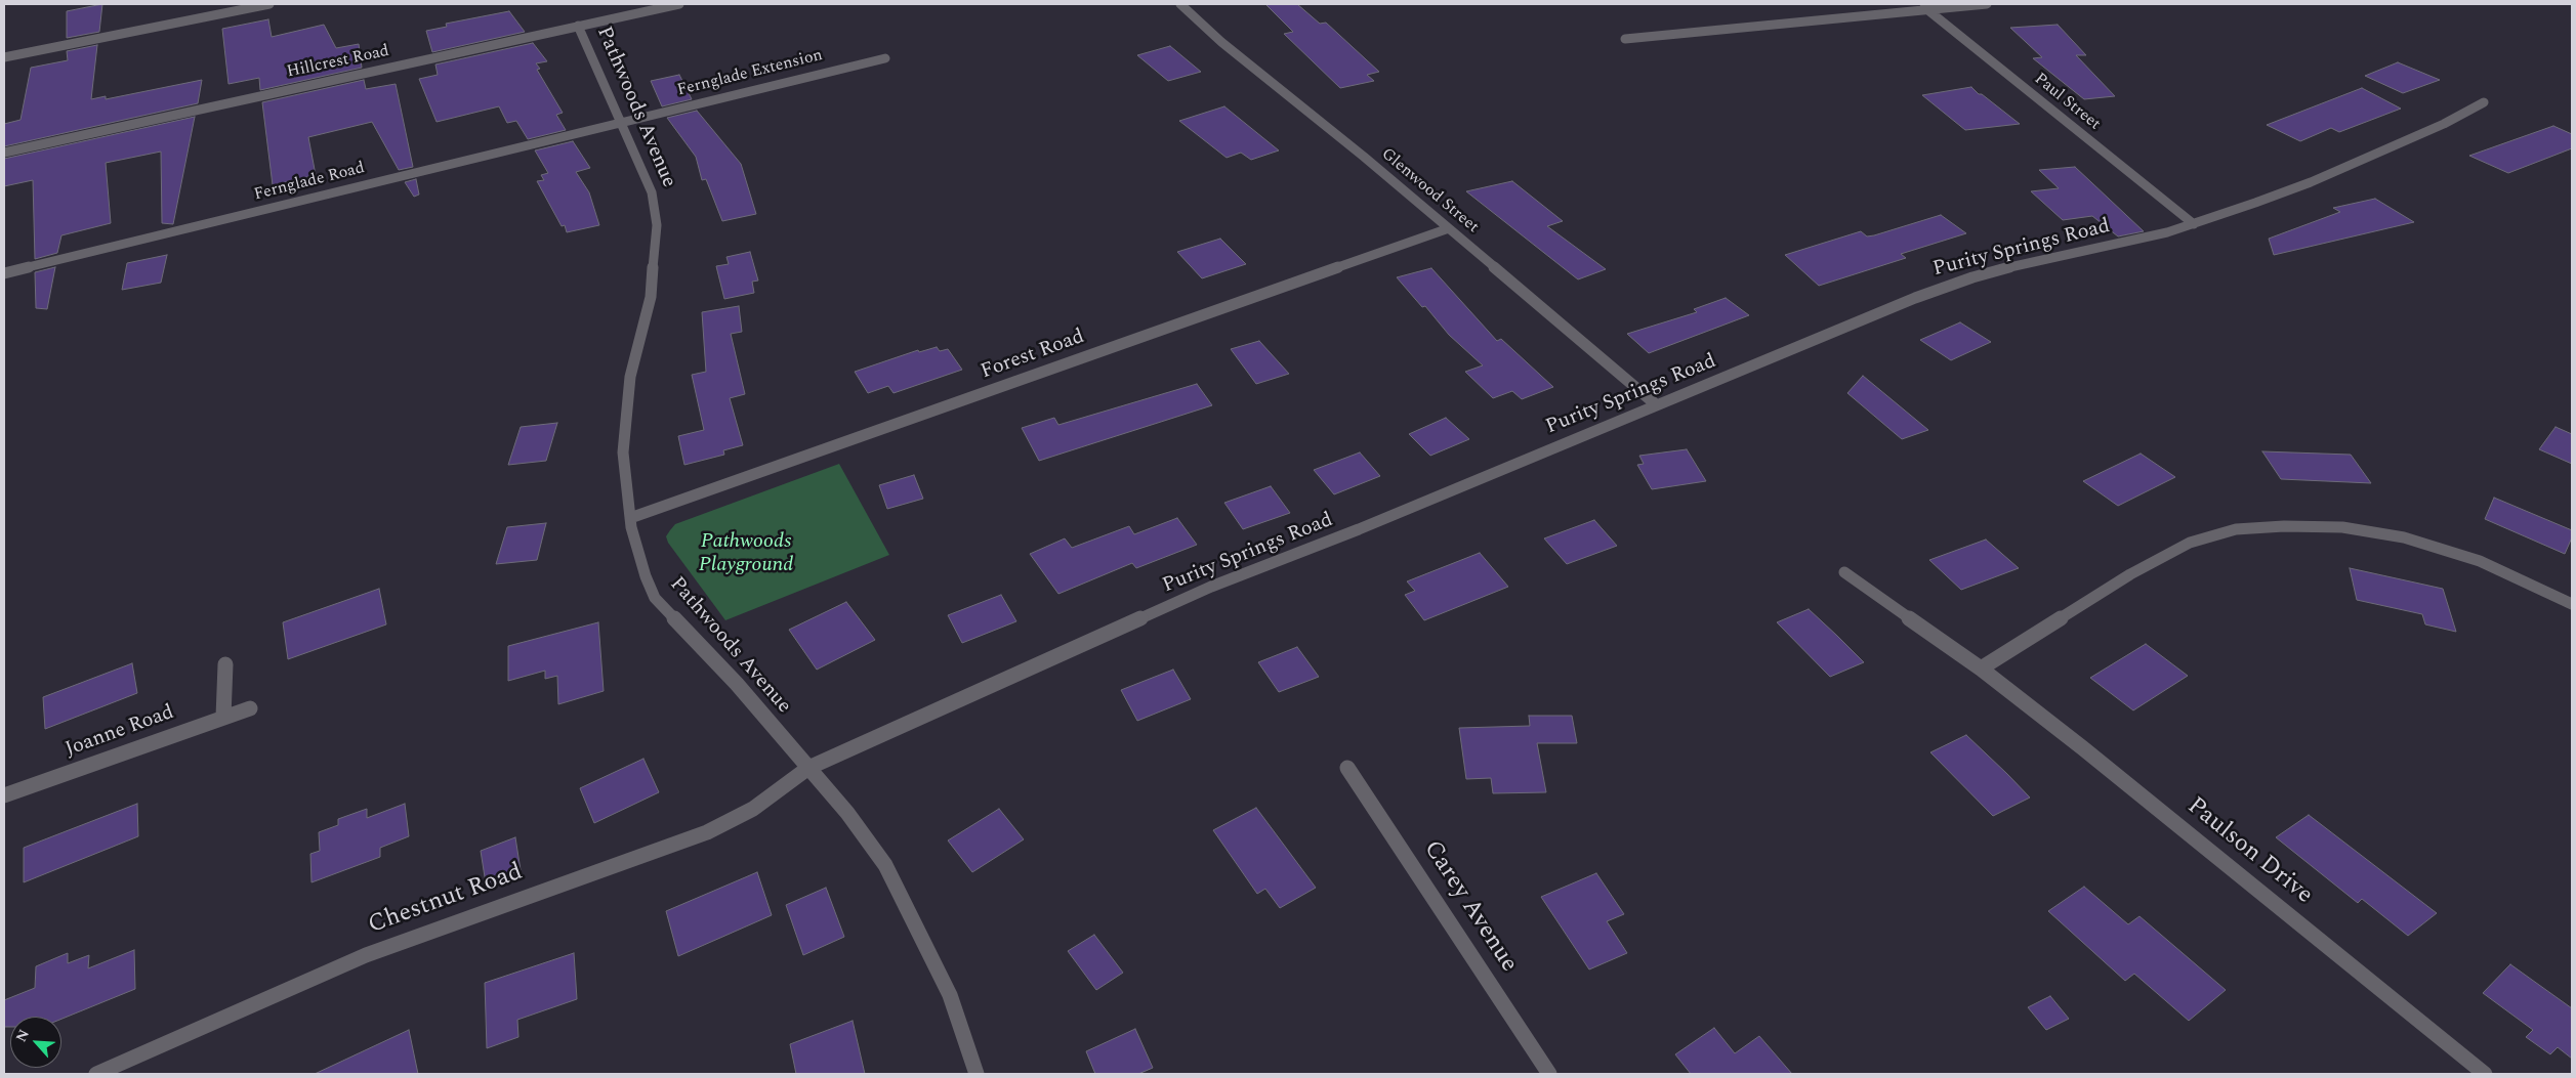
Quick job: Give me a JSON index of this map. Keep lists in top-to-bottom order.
{
  "streets": {
    "street": [
      "Hillcrest Road",
      "Fernglade Extension",
      "Paul Street",
      "Pathwoods Avenue",
      "Fernglade Road",
      "Glenwood Street",
      "Purity Springs Road",
      "Forest Road",
      "Joanne Road",
      "Paulson Drive",
      "Chestnut Road",
      "Carey Avenue"
    ]
  },
  "crossings": [
    ["Hillcrest Road", "Pathwoods Avenue"],
    ["Fernglade Extension", "Pathwoods Avenue"],
    ["Fernglade Extension", "Fernglade Road"],
    ["Paul Street", "Purity Springs Road"],
    ["Pathwoods Avenue", "Fernglade Road"],
    ["Pathwoods Avenue", "Purity Springs Road"],
    ["Pathwoods Avenue", "Forest Road"],
    ["Pathwoods Avenue", "Chestnut Road"],
    ["Glenwood Street", "Purity Springs Road"],
    ["Glenwood Street", "Forest Road"],
    ["Purity Springs Road", "Chestnut Road"]
  ],
  "parks": ["Pathwoods Playground"],
  "north": "top left"
}
